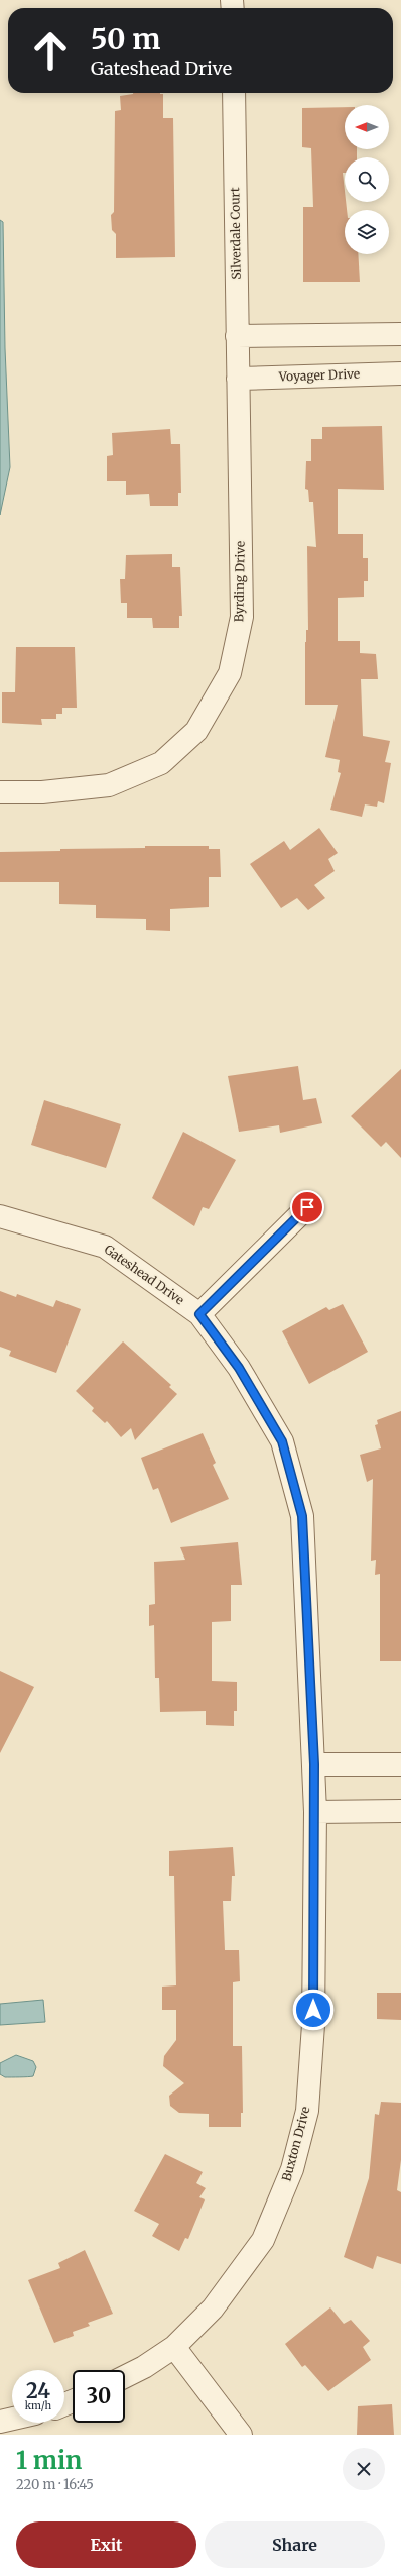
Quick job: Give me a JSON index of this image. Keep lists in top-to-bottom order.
{
  "streets": {
    "street": [
      "Silverdale Court",
      "Voyager Drive",
      "Byrding Drive",
      "Gateshead Drive",
      "Buxton Drive"
    ]
  },
  "crossings": [
    ["Silverdale Court", "Voyager Drive"],
    ["Silverdale Court", "Byrding Drive"],
    ["Voyager Drive", "Byrding Drive"],
    ["Gateshead Drive", "Buxton Drive"]
  ],
  "north": "left",
  "page": {
    "turn": ["50 m", "Gateshead Drive"],
    "speed": "24 km/h",
    "limit": "30",
    "heading": ["1 min", "220 m · 16:45"],
    "buttons": ["Exit", "Share"]
  }
}
